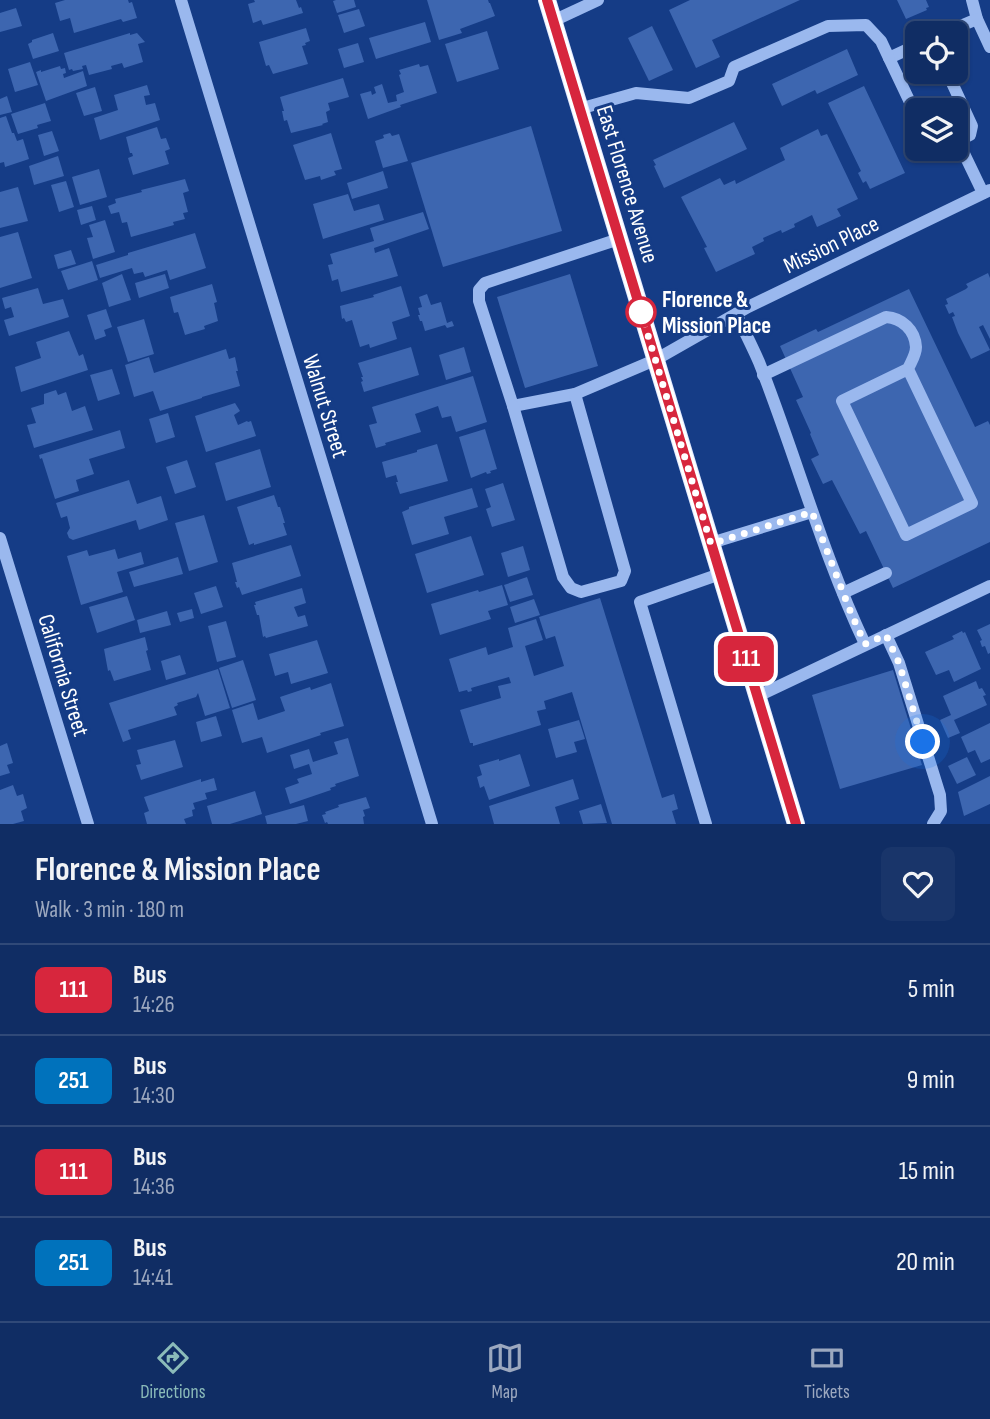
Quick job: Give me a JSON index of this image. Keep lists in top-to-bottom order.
{
  "streets": {
    "main road": ["East Florence Avenue"],
    "street": ["Mission Place", "Walnut Street", "California Street"]
  },
  "crossings": [
    ["East Florence Avenue", "Mission Place"]
  ],
  "places": ["Florence & Mission Place"],
  "lines": ["bus line 111"],
  "page": {
    "on_map": "111",
    "heading": ["Florence & Mission Place", "Walk · 3 min · 180 m"],
    "list": [
      {
        "mark": "111",
        "name": "Bus",
        "note": "14:26",
        "value": "5 min"
      },
      {
        "mark": "251",
        "name": "Bus",
        "note": "14:30",
        "value": "9 min"
      },
      {
        "mark": "111",
        "name": "Bus",
        "note": "14:36",
        "value": "15 min"
      },
      {
        "mark": "251",
        "name": "Bus",
        "note": "14:41",
        "value": "20 min"
      }
    ],
    "tabs": ["Directions", "Map", "Tickets"]
  }
}
